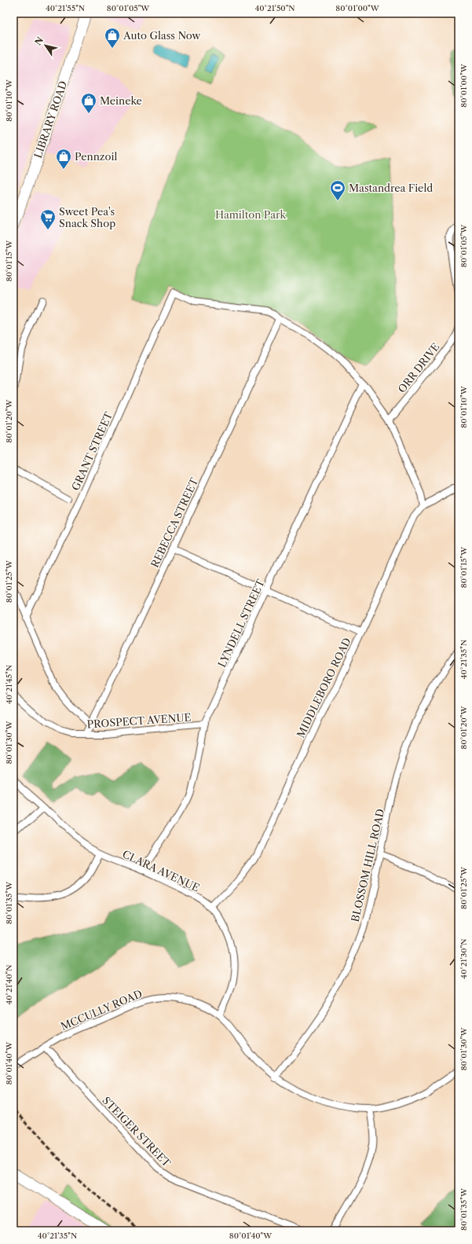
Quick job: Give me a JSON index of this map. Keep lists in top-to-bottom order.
{
  "streets": {
    "main road": ["LIBRARY ROAD"],
    "street": [
      "ORR DRIVE",
      "GRANT STREET",
      "REBECCA STREET",
      "LYNDELL STREET",
      "MIDDLEBORO ROAD",
      "PROSPECT AVENUE",
      "BLOSSOM HILL ROAD",
      "CLARA AVENUE",
      "MCCULLY ROAD",
      "STEIGER STREET"
    ]
  },
  "crossings": [
    ["GRANT STREET", "REBECCA STREET"],
    ["REBECCA STREET", "PROSPECT AVENUE"],
    ["LYNDELL STREET", "PROSPECT AVENUE"],
    ["LYNDELL STREET", "CLARA AVENUE"],
    ["MIDDLEBORO ROAD", "CLARA AVENUE"],
    ["BLOSSOM HILL ROAD", "MCCULLY ROAD"],
    ["CLARA AVENUE", "MCCULLY ROAD"],
    ["MCCULLY ROAD", "STEIGER STREET"]
  ],
  "parks": ["Hamilton Park"],
  "places": {
    "shop": ["Auto Glass Now", "Meineke", "Pennzoil"],
    "sports": ["Mastandrea Field"],
    "supermarket": ["Sweet Pea's Snack Shop"]
  },
  "north": "top left",
  "coordinates": [
    "40°21'55\"N",
    "80°01'05\"W",
    "40°21'50\"N",
    "80°01'00\"W",
    "80°01'10\"W",
    "80°01'15\"W",
    "80°01'20\"W",
    "80°01'25\"W",
    "40°21'35\"N",
    "40°21'45\"N",
    "80°01'30\"W",
    "80°01'35\"W",
    "40°21'30\"N",
    "40°21'40\"N",
    "80°01'40\"W"
  ]
}
